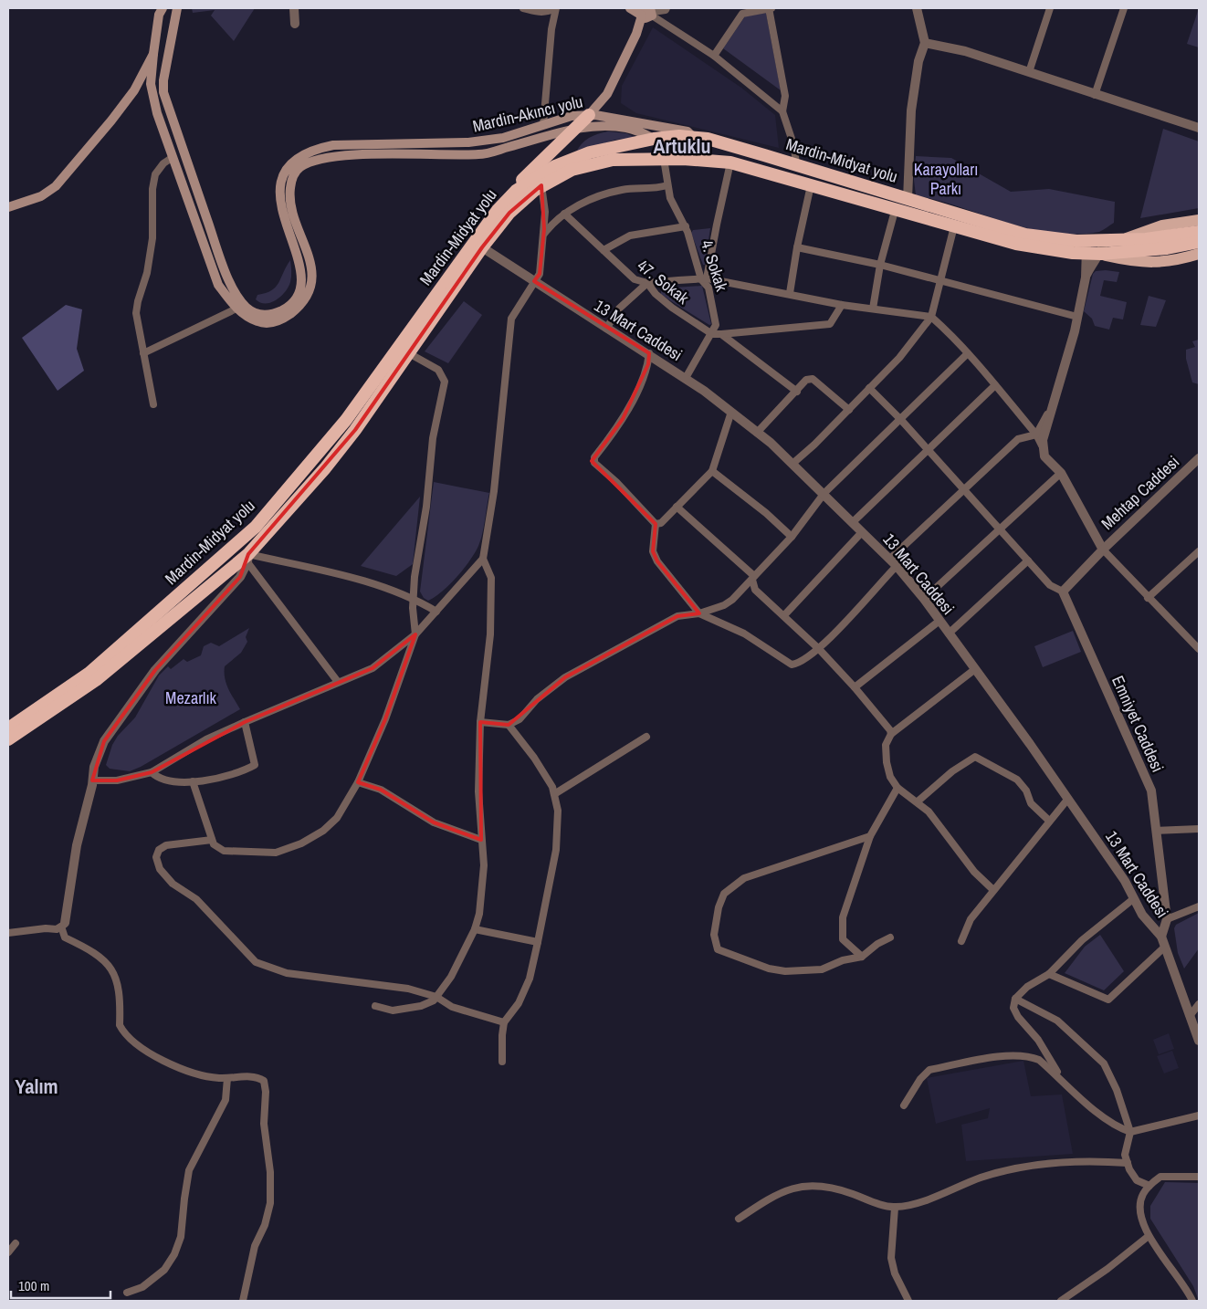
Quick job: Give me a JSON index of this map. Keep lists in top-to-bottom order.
{
  "streets": {
    "highway": ["Mardin-Midyat yolu"],
    "main road": ["Mardin-Akıncı yolu"],
    "street": [
      "4. Sokak",
      "47. Sokak",
      "13 Mart Caddesi",
      "Mehtap Caddesi",
      "Emniyet Caddesi"
    ]
  },
  "crossings": [
    ["Mardin-Akıncı yolu", "Mardin-Midyat yolu"],
    ["Mardin-Midyat yolu", "4. Sokak"],
    ["Mardin-Midyat yolu", "13 Mart Caddesi"],
    ["4. Sokak", "47. Sokak"],
    ["4. Sokak", "13 Mart Caddesi"],
    ["13 Mart Caddesi", "Emniyet Caddesi"]
  ],
  "districts": ["Artuklu", "Yalım"],
  "parks": ["Karayolları Parkı", "Mezarlık"],
  "scale_bar": "100 m"
}
